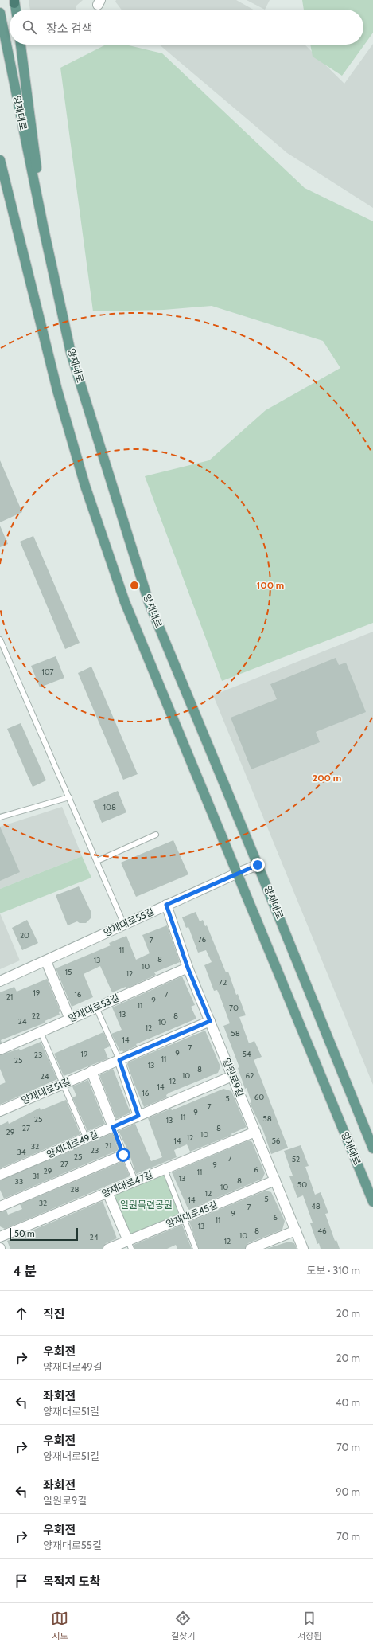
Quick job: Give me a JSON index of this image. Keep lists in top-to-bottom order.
{
  "streets": {
    "main road": ["양재대로"],
    "street": [
      "양재대로55길",
      "양재대로53길",
      "일원로9길",
      "양재대로51길",
      "양재대로49길",
      "양재대로47길",
      "양재대로45길"
    ]
  },
  "crossings": [
    ["양재대로", "양재대로55길"],
    ["양재대로55길", "일원로9길"],
    ["양재대로53길", "일원로9길"],
    ["일원로9길", "양재대로51길"],
    ["일원로9길", "양재대로49길"],
    ["일원로9길", "양재대로47길"],
    ["일원로9길", "양재대로45길"]
  ],
  "parks": ["일원목련공원"],
  "house_numbers": [
    "107",
    "108",
    "20",
    "76",
    "7",
    "11",
    "8",
    "13",
    "10",
    "15",
    "12",
    "72",
    "19",
    "16",
    "7",
    "21",
    "9",
    "11",
    "70",
    "13",
    "22",
    "8",
    "24",
    "10",
    "12",
    "58",
    "14",
    "7",
    "9",
    "19",
    "54",
    "23",
    "11",
    "25",
    "13",
    "8",
    "10",
    "62",
    "24",
    "12",
    "14",
    "16",
    "60",
    "5",
    "7",
    "9",
    "11",
    "58",
    "25",
    "13",
    "27",
    "8",
    "29",
    "10",
    "12",
    "14",
    "56",
    "21",
    "32",
    "23",
    "34",
    "25",
    "7",
    "52",
    "27",
    "9",
    "6",
    "29",
    "11",
    "31",
    "13",
    "8",
    "33",
    "50",
    "10",
    "28",
    "12",
    "5",
    "14",
    "32",
    "48",
    "7",
    "9",
    "6",
    "11",
    "13",
    "8",
    "46",
    "10",
    "24",
    "12"
  ],
  "scale_bar": "50 m",
  "page": {
    "search": "장소 검색",
    "scale": "50 m",
    "heading": ["4 분", "도보 · 310 m"],
    "list": [
      ["직진", "20 m"],
      ["우회전", "양재대로49길", "20 m"],
      ["좌회전", "양재대로51길", "40 m"],
      ["우회전", "양재대로51길", "70 m"],
      ["좌회전", "일원로9길", "90 m"],
      ["우회전", "양재대로55길", "70 m"],
      "목적지 도착"
    ],
    "nav": ["지도", "길찾기", "저장됨"]
  },
  "rings": ["100 m", "200 m"]
}
